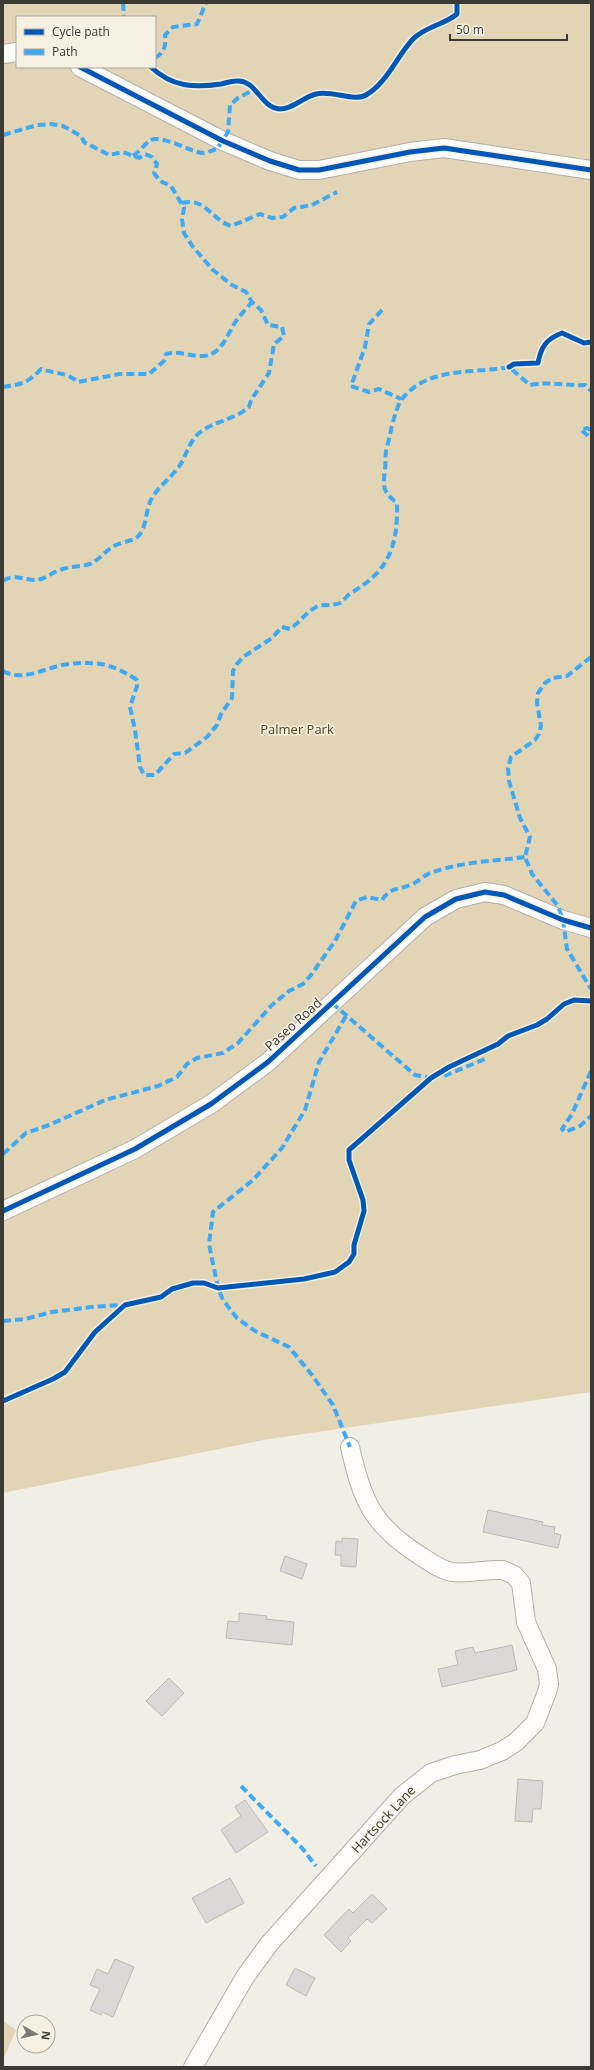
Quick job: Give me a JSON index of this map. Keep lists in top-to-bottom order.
{
  "streets": {
    "street": ["Paseo Road", "Hartsock Lane"]
  },
  "parks": ["Palmer Park"],
  "legend": ["Cycle path", "Path"],
  "scale_bar": "50 m",
  "north": "right"
}
